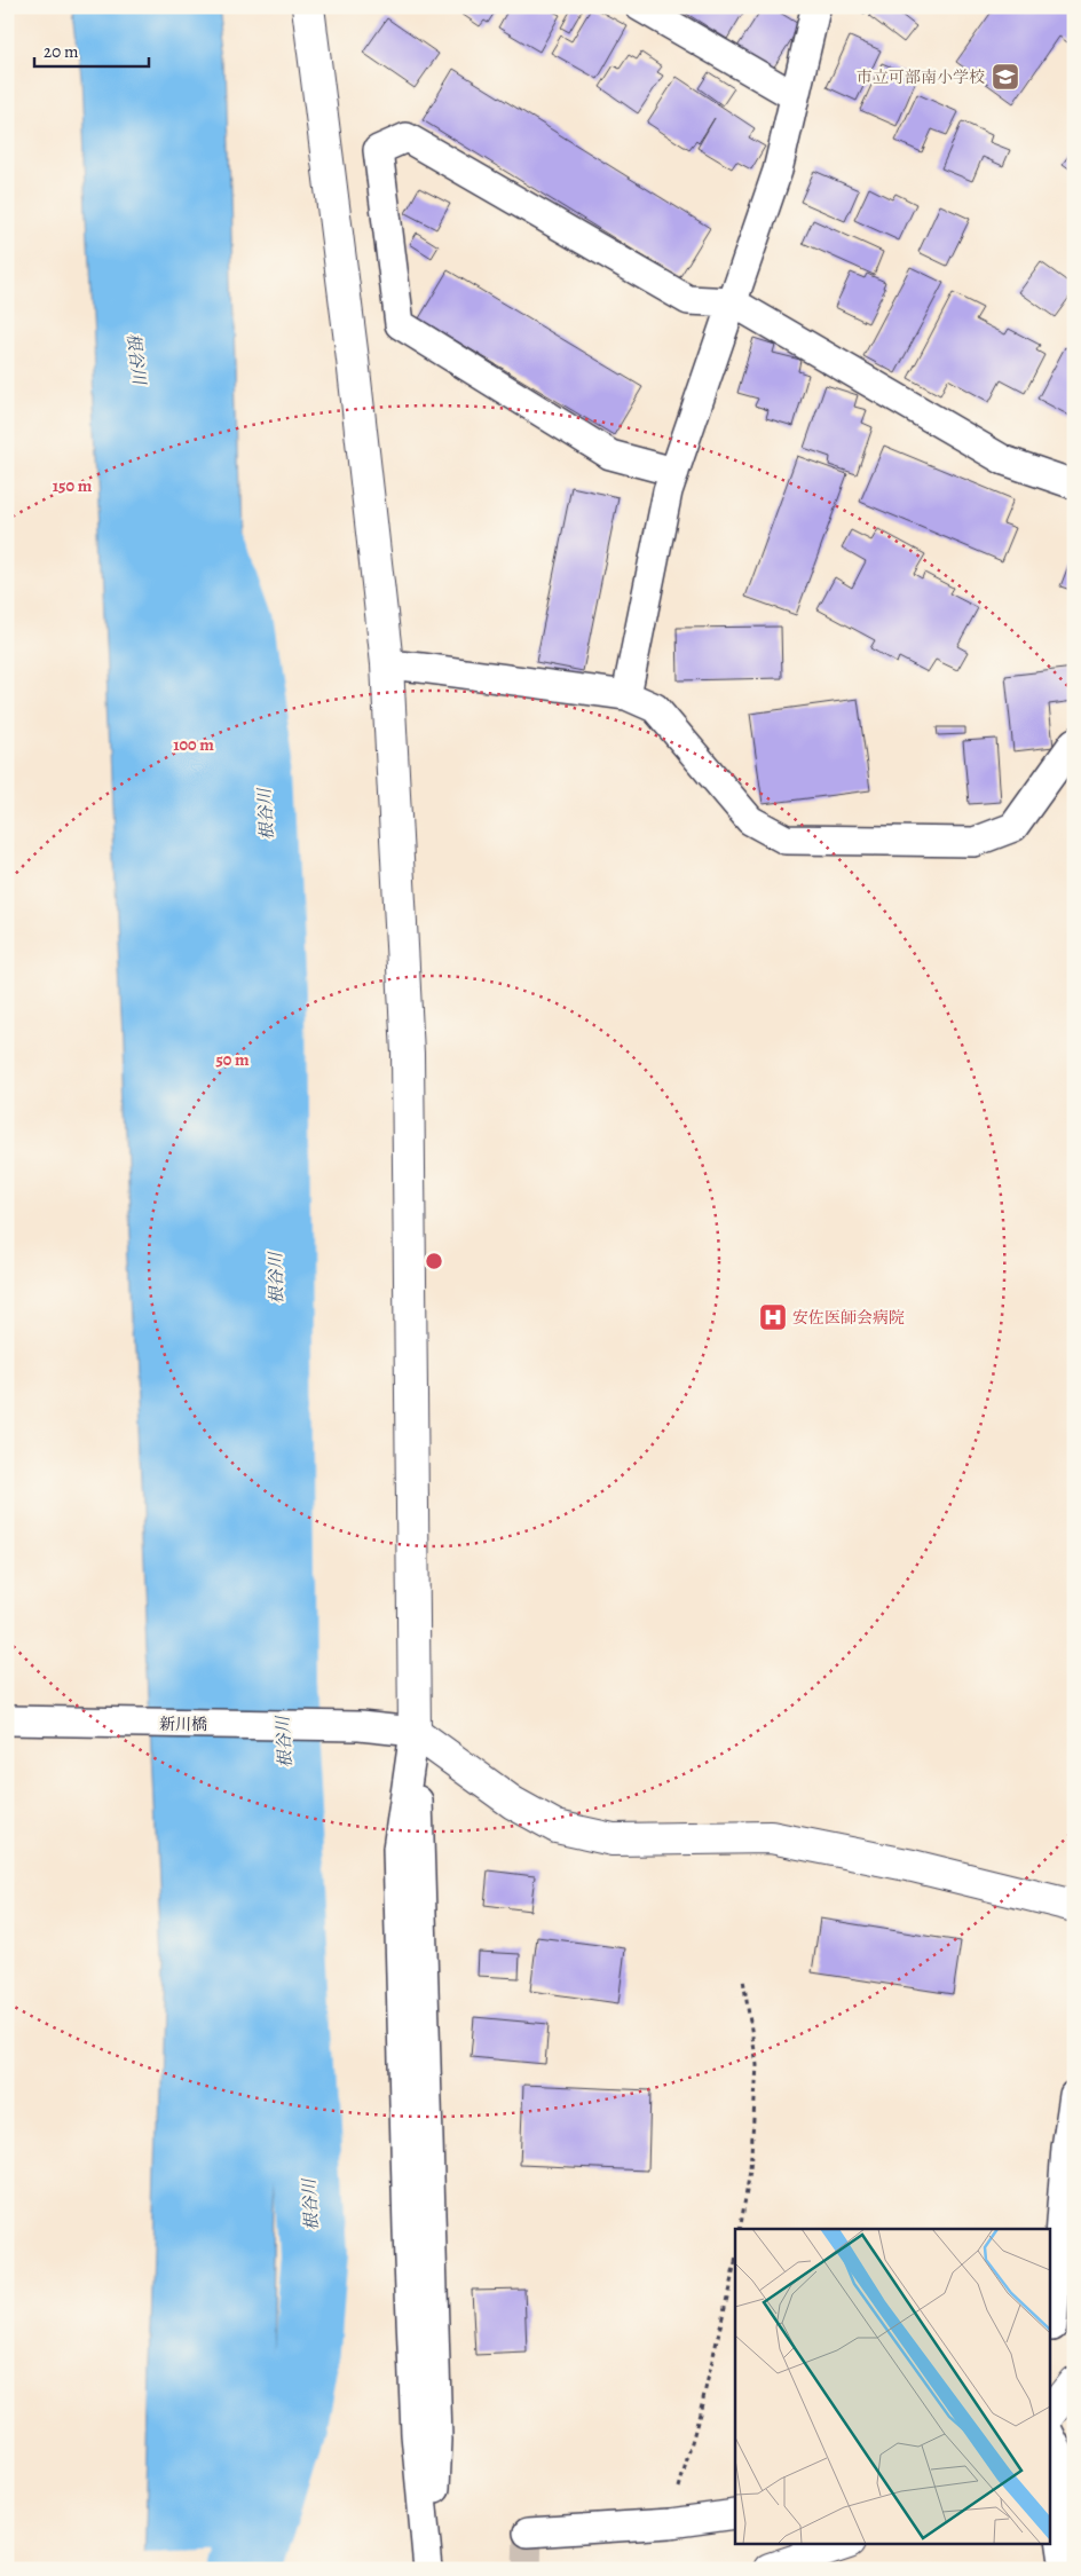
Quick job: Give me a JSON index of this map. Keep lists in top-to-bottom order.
{
  "streets": {
    "street": ["新川橋"]
  },
  "water": ["根谷川"],
  "places": {
    "school or university": ["市立可部南小学校"],
    "hospital": ["安佐医師会病院"]
  },
  "scale_bar": "20 m",
  "rings": ["150 m", "100 m", "50 m"]
}
